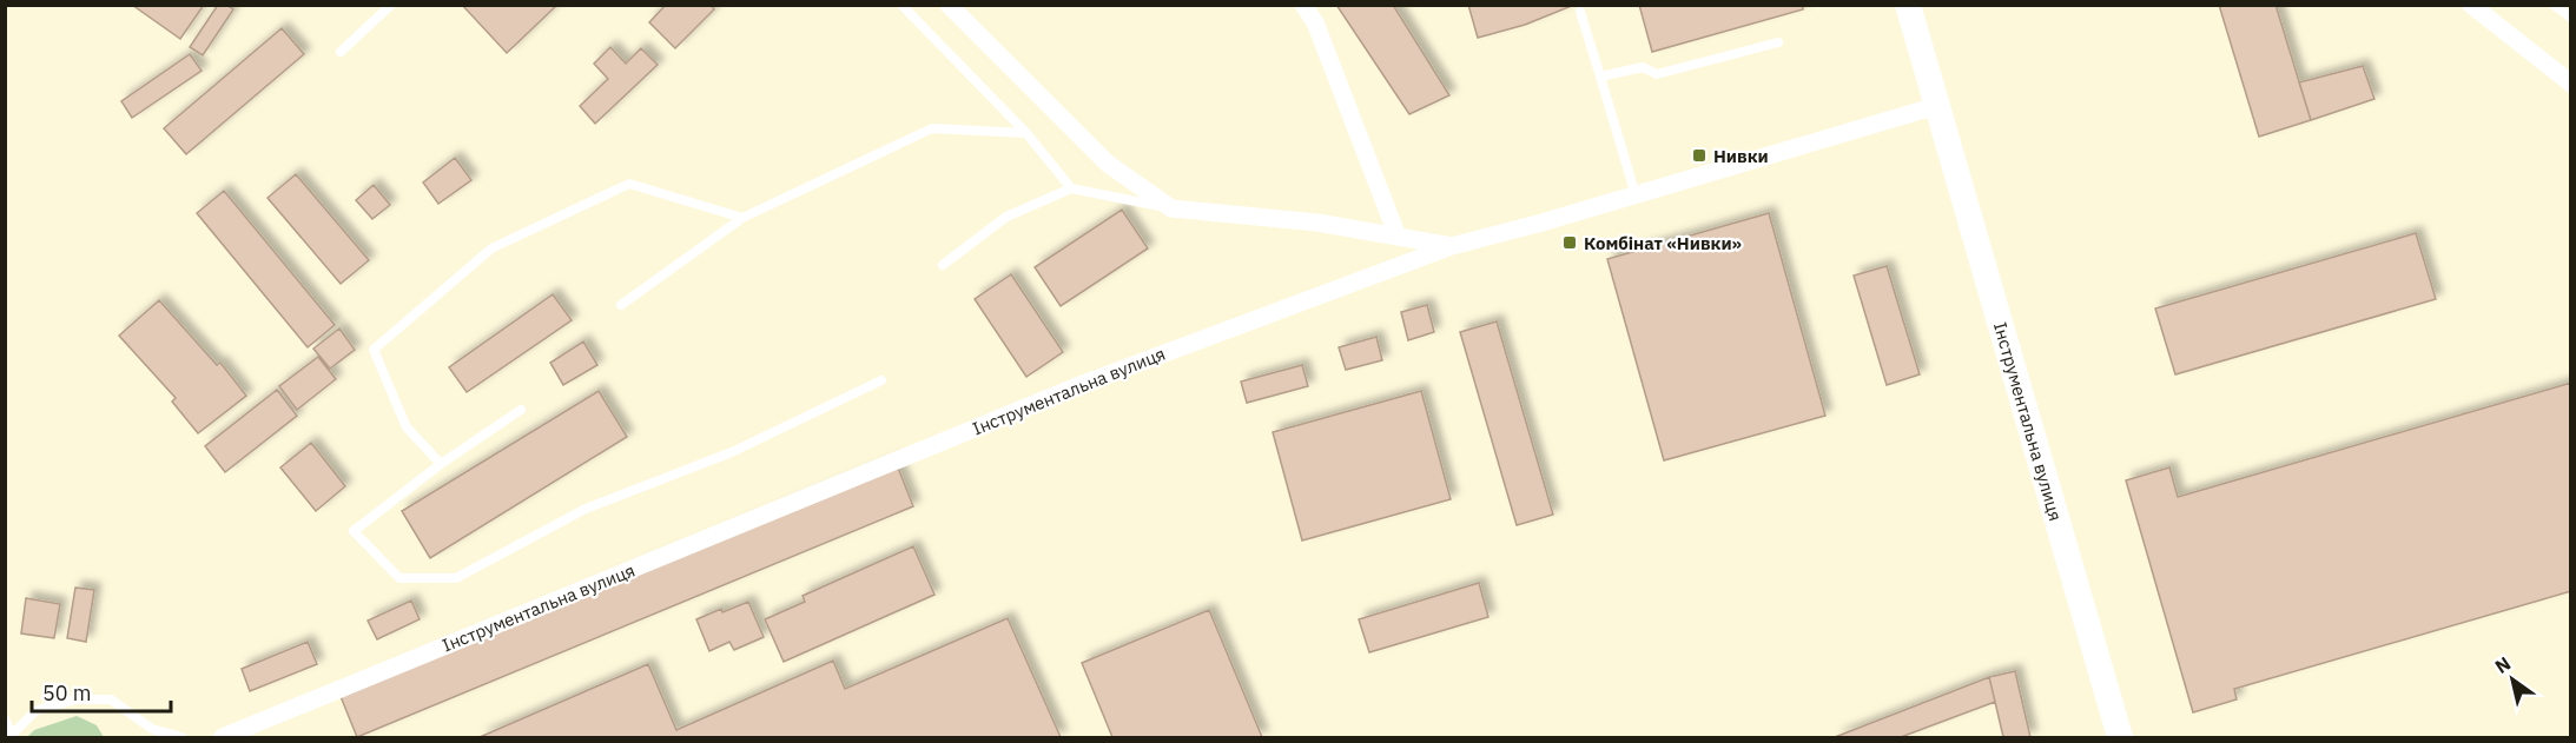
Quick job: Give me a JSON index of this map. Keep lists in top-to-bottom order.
{
  "streets": {
    "street": ["Інструментальна вулиця"]
  },
  "places": {
    "transit": ["Нивки", "Комбінат «Нивки»"]
  },
  "scale_bar": "50 m",
  "north": "top left"
}
